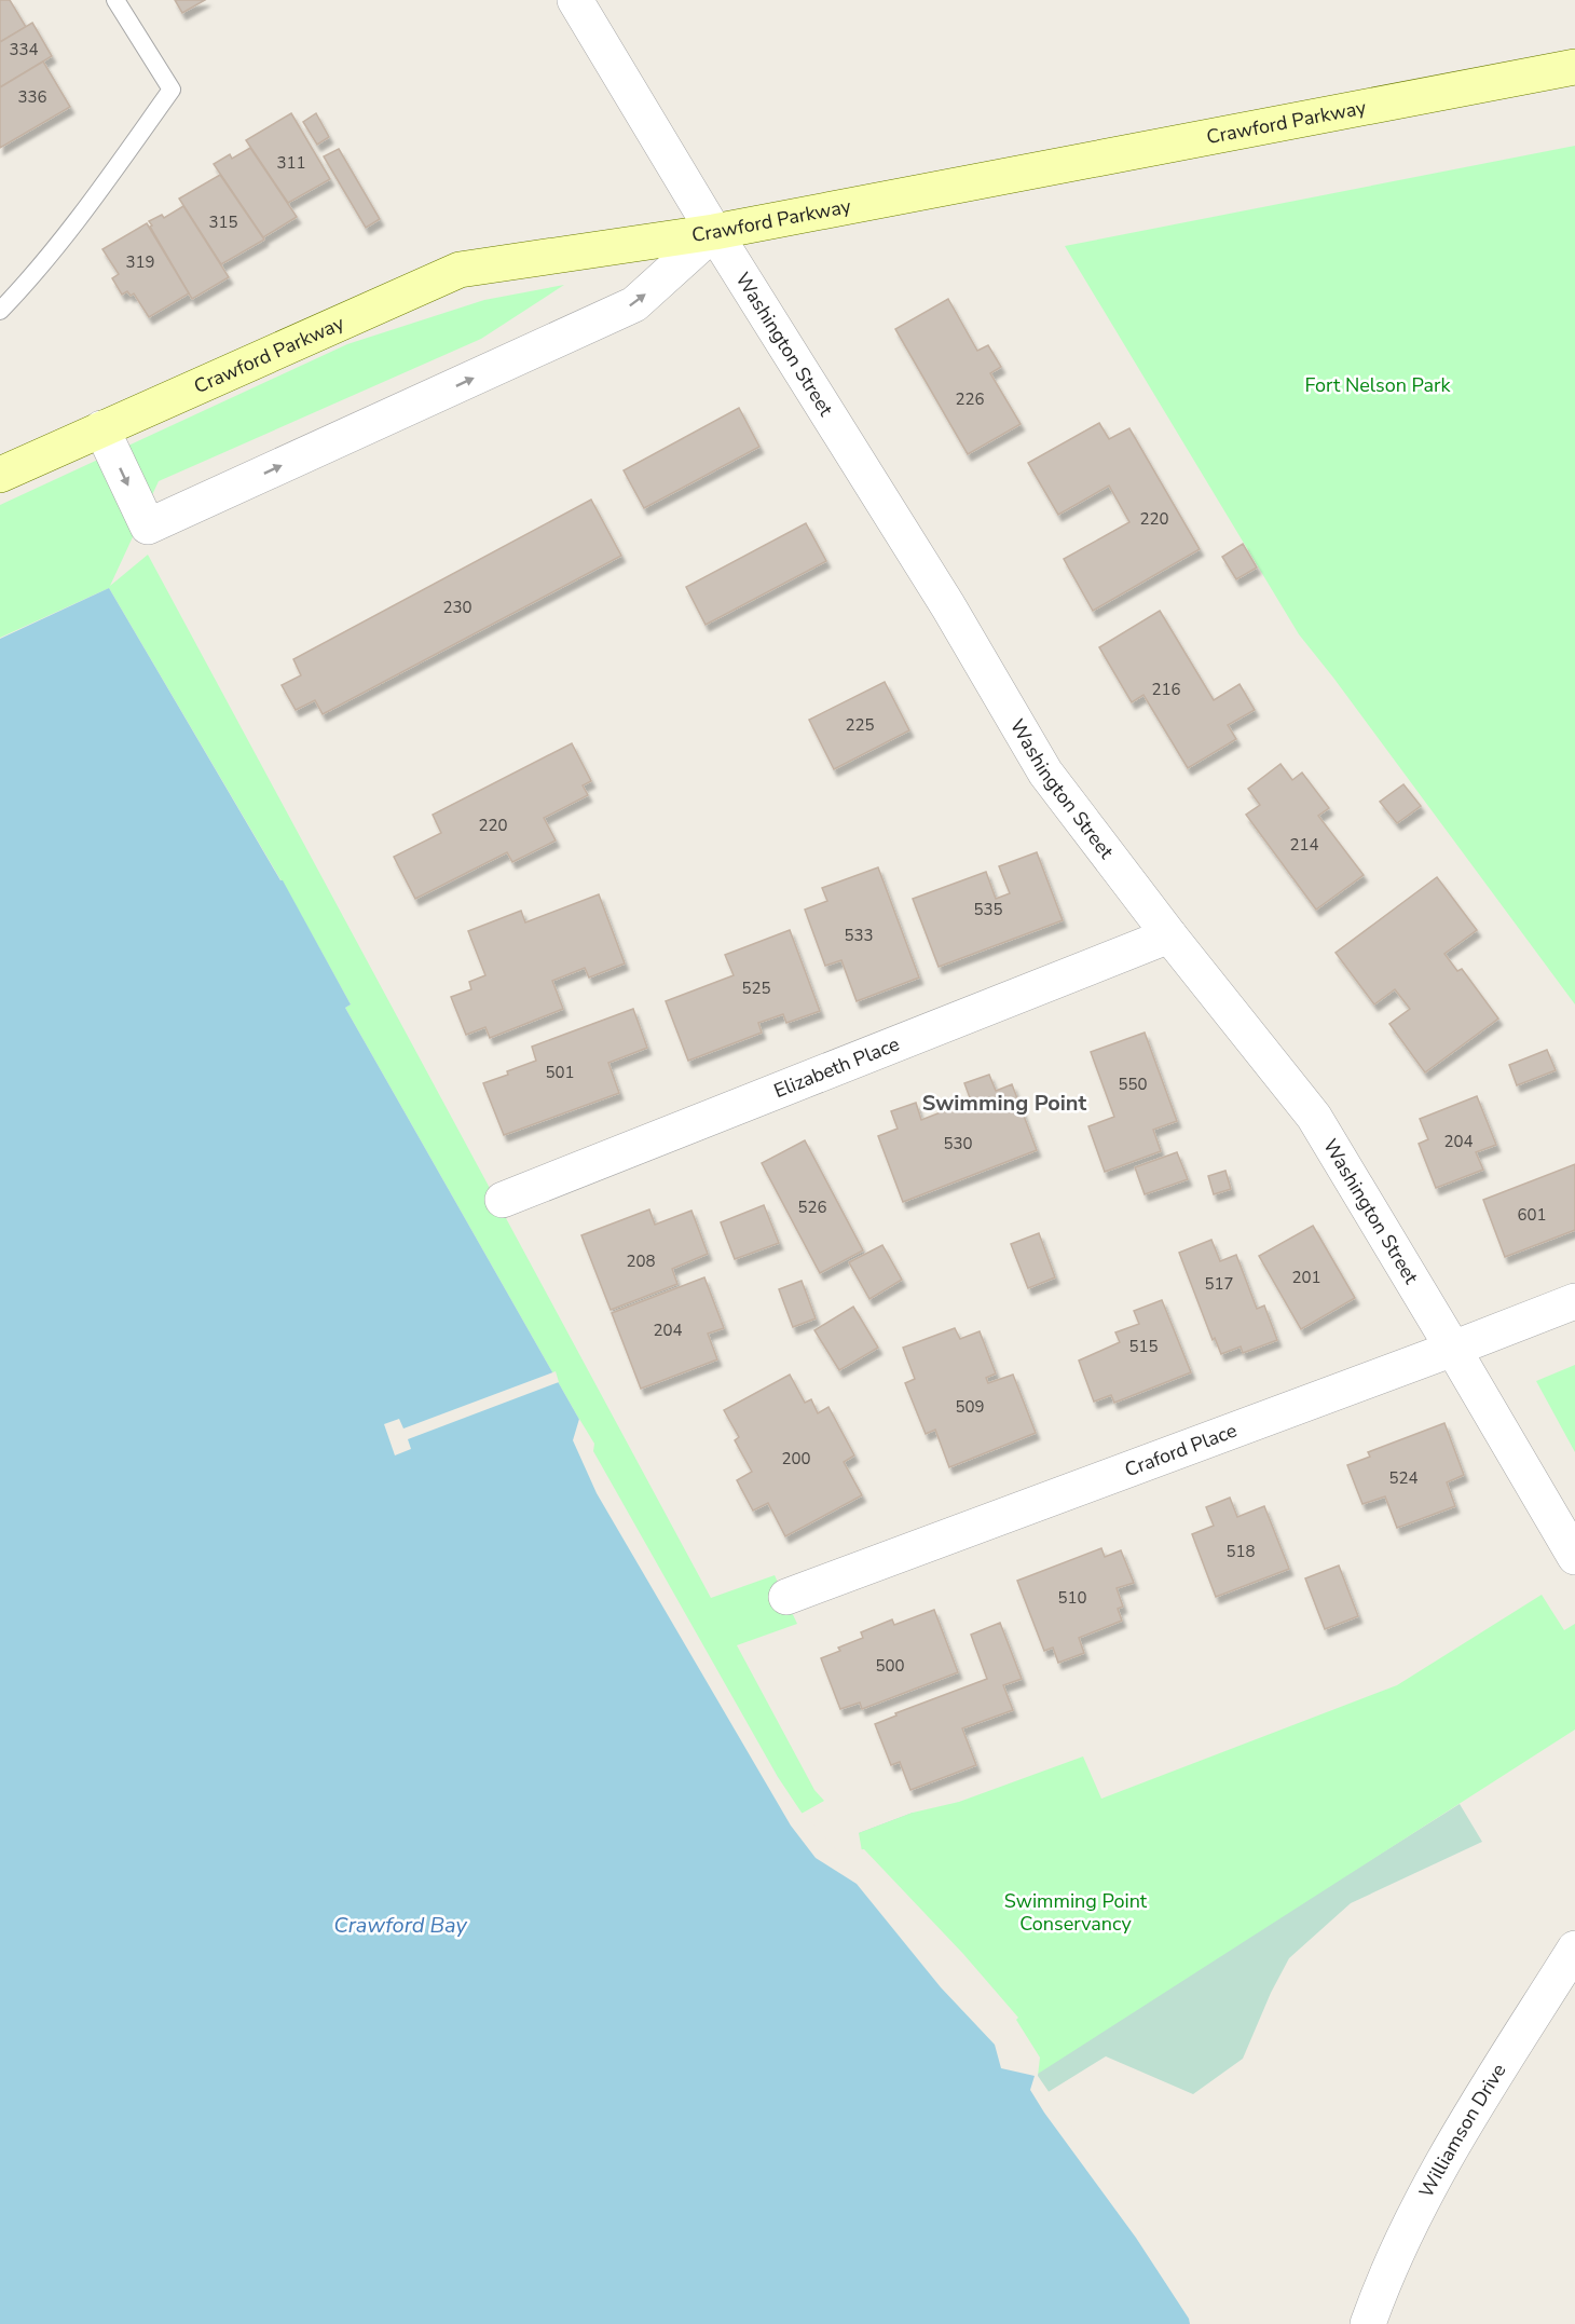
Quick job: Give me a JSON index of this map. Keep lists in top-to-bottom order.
{
  "streets": {
    "main road": ["Crawford Parkway"],
    "street": [
      "Washington Street",
      "Elizabeth Place",
      "Craford Place",
      "Williamson Drive"
    ]
  },
  "crossings": [
    ["Crawford Parkway", "Washington Street"],
    ["Washington Street", "Elizabeth Place"],
    ["Washington Street", "Craford Place"]
  ],
  "districts": ["Swimming Point"],
  "water": ["Crawford Bay"],
  "parks": ["Fort Nelson Park", "Swimming Point Conservancy"],
  "house_numbers": [
    "334",
    "336",
    "311",
    "315",
    "319",
    "226",
    "220",
    "230",
    "216",
    "225",
    "220",
    "214",
    "535",
    "533",
    "525",
    "501",
    "550",
    "204",
    "530",
    "526",
    "601",
    "208",
    "201",
    "517",
    "204",
    "515",
    "509",
    "200",
    "524",
    "518",
    "510",
    "500"
  ]
}
